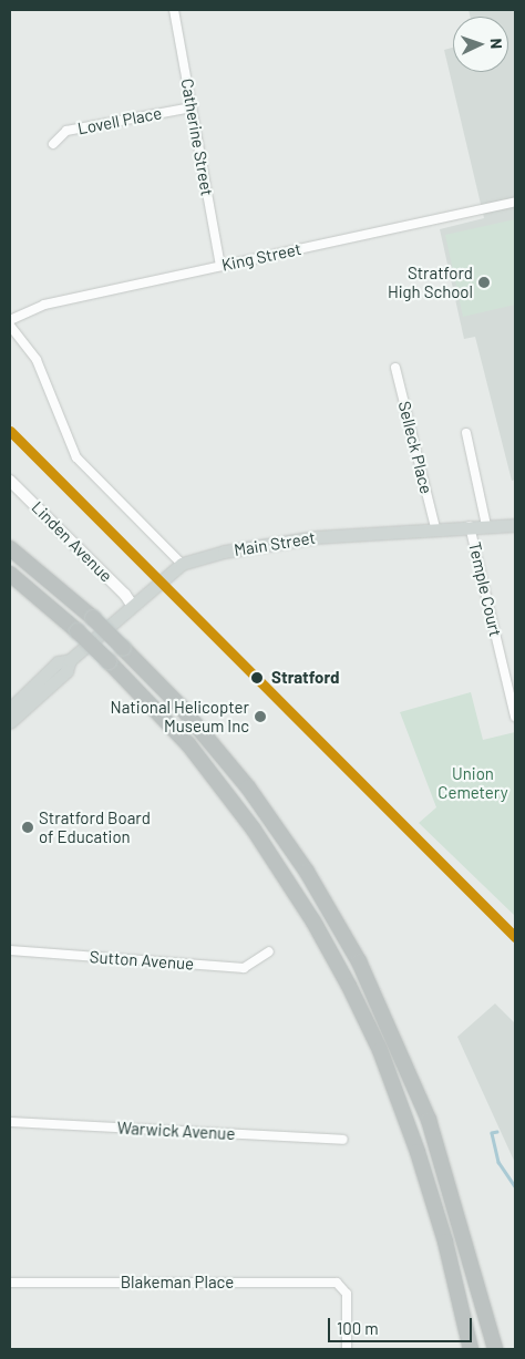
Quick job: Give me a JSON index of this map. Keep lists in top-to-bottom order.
{
  "streets": {
    "main road": ["Main Street"],
    "street": [
      "Lovell Place",
      "Catherine Street",
      "King Street",
      "Selleck Place",
      "Linden Avenue",
      "Temple Court",
      "Sutton Avenue",
      "Warwick Avenue",
      "Blakeman Place"
    ]
  },
  "crossings": [
    ["Lovell Place", "Catherine Street"],
    ["Catherine Street", "King Street"],
    ["Selleck Place", "Main Street"],
    ["Linden Avenue", "Main Street"],
    ["Main Street", "Temple Court"]
  ],
  "parks": ["Union Cemetery"],
  "places": [
    "Stratford High School",
    "Stratford",
    "National Helicopter Museum Inc",
    "Stratford Board of Education"
  ],
  "scale_bar": "100 m",
  "north": "right"
}
